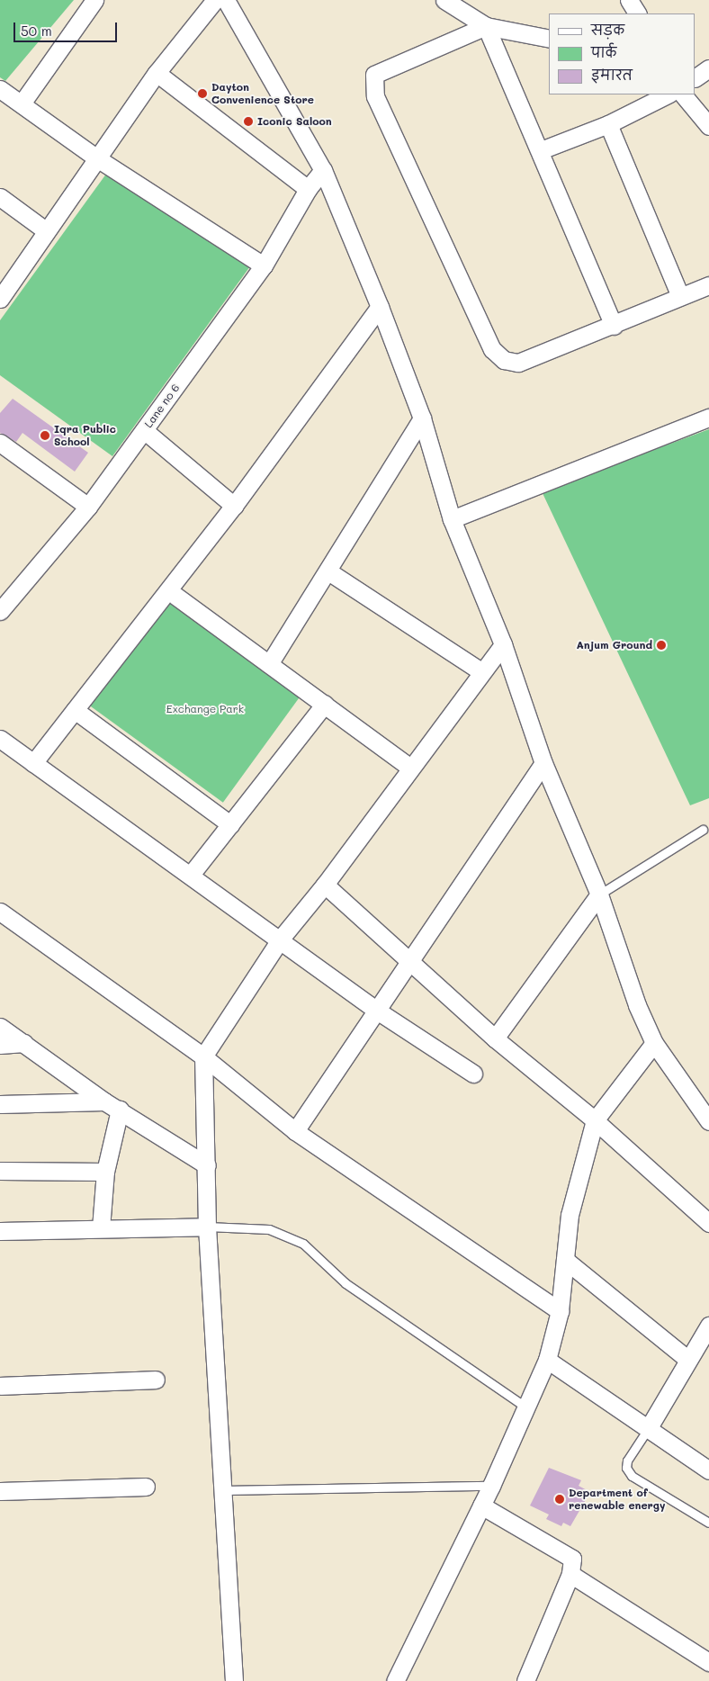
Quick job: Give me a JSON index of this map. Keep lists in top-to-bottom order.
{
  "streets": {
    "street": ["Lane no 6"]
  },
  "parks": ["Exchange Park"],
  "places": [
    "Dayton Convenience Store",
    "Iconic Saloon",
    "Iqra Public School",
    "Anjum Ground",
    "Department of renewable energy"
  ],
  "legend": ["सड़क", "पार्क", "इमारत"],
  "scale_bar": "50 m"
}
